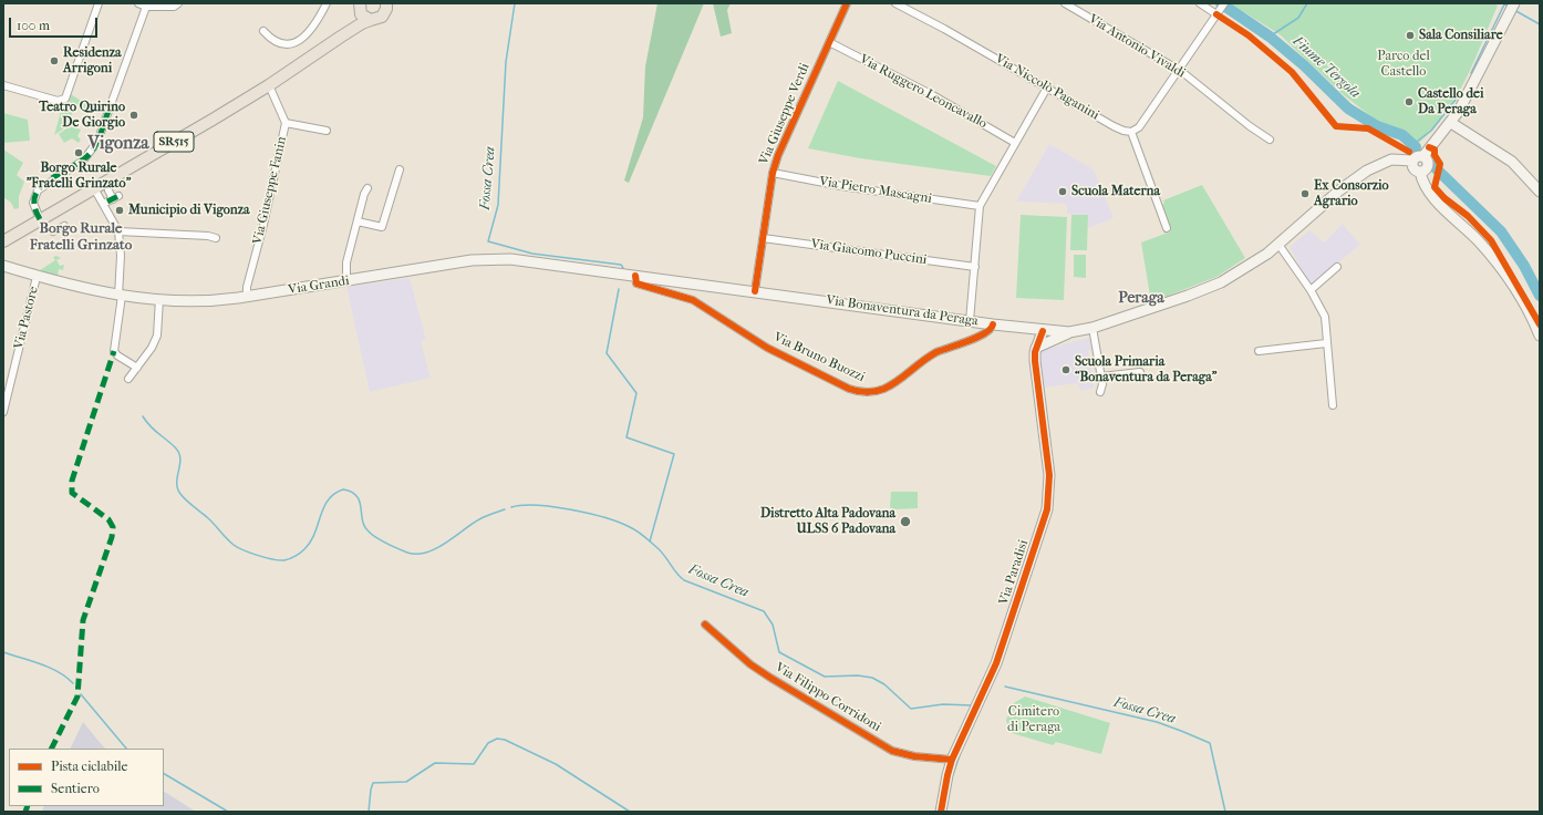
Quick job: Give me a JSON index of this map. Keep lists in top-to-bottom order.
{
  "streets": {
    "main road": [
      "SR515",
      "Via Grandi",
      "Via Bonaventura da Peraga",
      "Via Paradisi"
    ],
    "street": [
      "Via Antonio Vivaldi",
      "Via Niccolò Paganini",
      "Via Ruggero Leoncavallo",
      "Via Giuseppe Verdi",
      "Via Giuseppe Fanin",
      "Via Pietro Mascagni",
      "Via Giacomo Puccini",
      "Via Pastore",
      "Via Bruno Buozzi",
      "Via Filippo Corridoni"
    ]
  },
  "crossings": [
    ["Via Ruggero Leoncavallo", "Via Giuseppe Verdi"],
    ["Via Giuseppe Verdi", "Via Pietro Mascagni"],
    ["Via Giuseppe Verdi", "Via Giacomo Puccini"],
    ["Via Giuseppe Verdi", "Via Bonaventura da Peraga"],
    ["SR515", "Via Giuseppe Fanin"],
    ["Via Giuseppe Fanin", "Via Grandi"],
    ["Via Grandi", "Via Bonaventura da Peraga"],
    ["Via Grandi", "Via Pastore"],
    ["Via Grandi", "Via Bruno Buozzi"],
    ["Via Bonaventura da Peraga", "Via Bruno Buozzi"],
    ["Via Bonaventura da Peraga", "Via Paradisi"],
    ["Via Paradisi", "Via Filippo Corridoni"]
  ],
  "districts": ["Vigonza", "Borgo Rurale Fratelli Grinzato", "Peraga"],
  "water": ["Fiume Tergola", "Fossa Crea"],
  "parks": ["Parco del Castello", "Cimitero di Peraga"],
  "places": [
    "Sala Consiliare",
    "Residenza Arrigoni",
    "Castello dei Da Peraga",
    "Teatro Quirino De Giorgio",
    "Borgo Rurale \"Fratelli Grinzato\"",
    "Scuola Materna",
    "Ex Consorzio Agrario",
    "Municipio di Vigonza",
    "Scuola Primaria “Bonaventura da Peraga”",
    "Distretto Alta Padovana ULSS 6 Padovana"
  ],
  "legend": ["Pista ciclabile", "Sentiero"],
  "scale_bar": "100 m"
}
